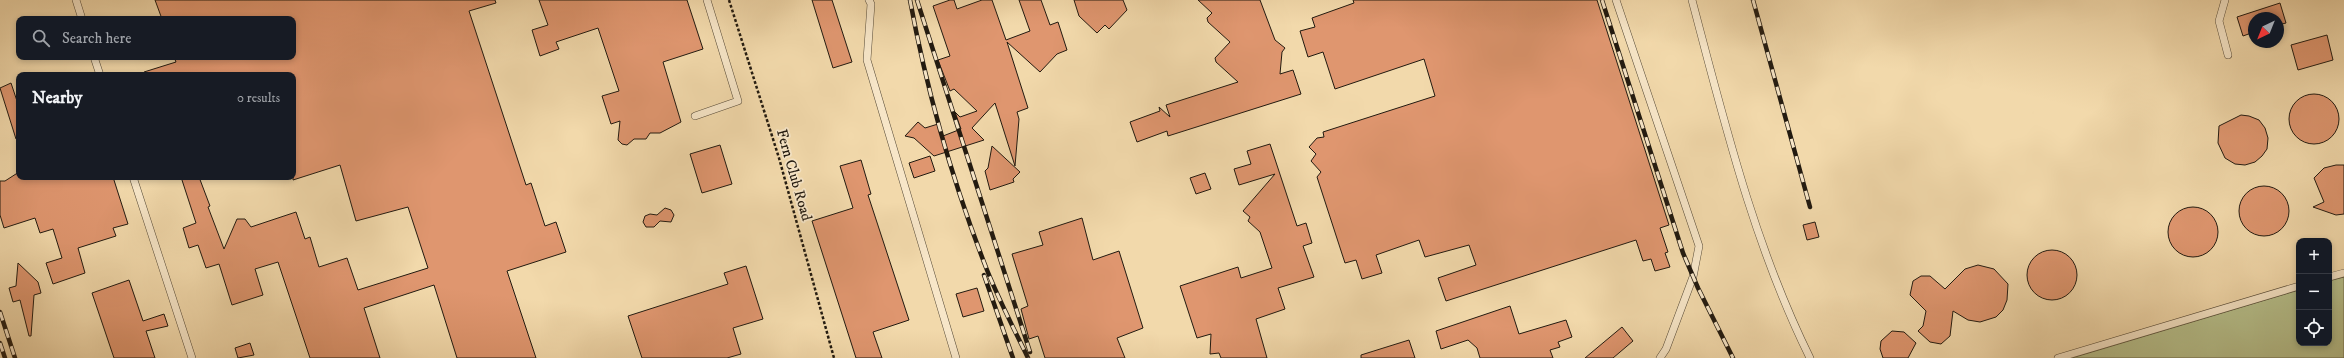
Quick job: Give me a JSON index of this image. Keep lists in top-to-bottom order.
{
  "streets": {
    "path": ["Fern Club Road"]
  },
  "north": "bottom left",
  "page": {
    "search": "Search here",
    "heading": ["Nearby", "0 results"],
    "map_buttons": ["+", "−"]
  }
}
